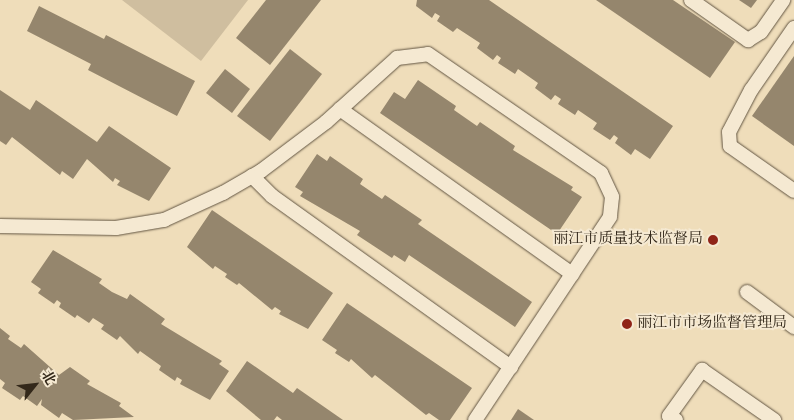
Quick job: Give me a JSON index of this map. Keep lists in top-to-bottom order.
{
  "places": ["丽江市质量技术监督局", "丽江市市场监督管理局"],
  "north": "top right"
}
